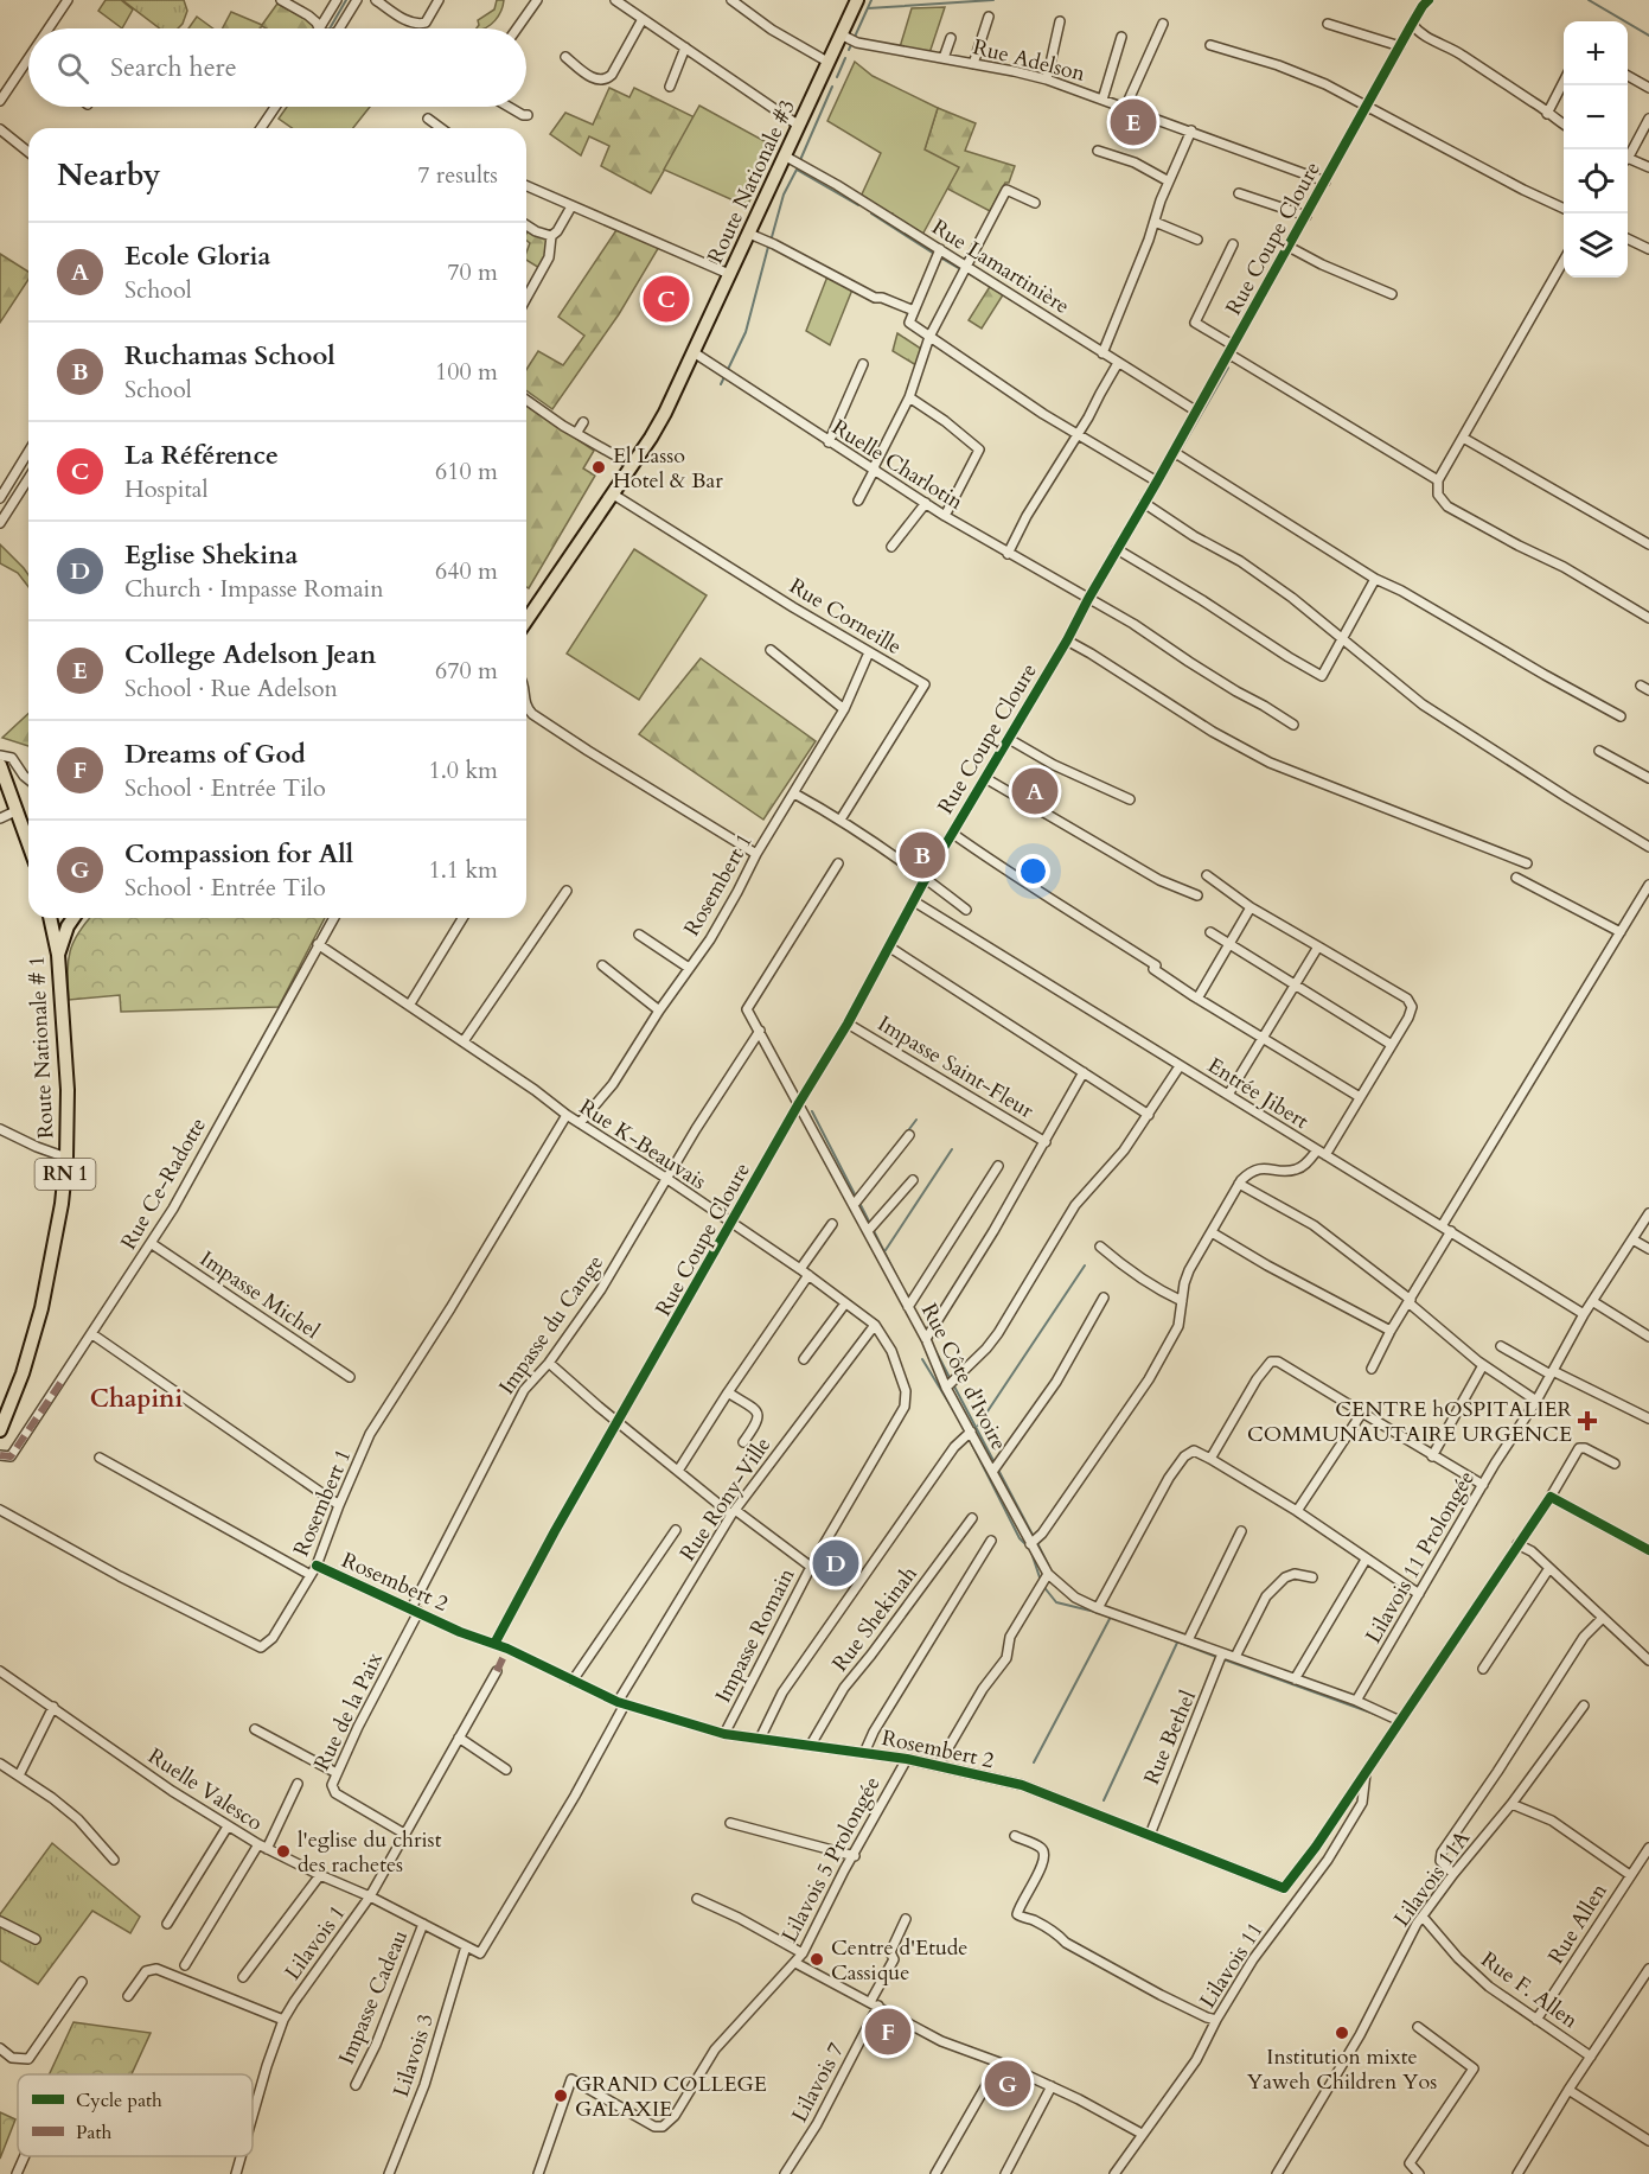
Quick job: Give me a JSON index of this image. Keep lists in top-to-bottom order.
{
  "streets": {
    "main road": ["Route Nationale #3", "Route Nationale # 1", "RN 1"],
    "street": [
      "Rue Adelson",
      "Rue Coupe Cloure",
      "Rue Lamartinière",
      "Ruelle Charlotin",
      "Rue Corneille",
      "Rosembert 1",
      "Impasse Saint-Fleur",
      "Entrée Jibert",
      "Rue K-Beauvais",
      "Rue Ce-Radotte",
      "Impasse Michel",
      "Impasse du Cange",
      "Rue Côte d'Ivoire",
      "Rue Rony-Ville",
      "Lilavois 11 Prolongée",
      "Rosembert 2",
      "Rue Shekinah",
      "Impasse Romain",
      "Rue de la Paix",
      "Rue Bethel",
      "Ruelle Valesco",
      "Lilavois 5 Prolongée",
      "Lilavois 11A",
      "Rue Allen",
      "Lilavois 1",
      "Lilavois 11",
      "Rue F. Allen",
      "Impasse Cadeau",
      "Lilavois 3",
      "Lilavois 7"
    ]
  },
  "crossings": [
    ["Rue Adelson", "Route Nationale #3"],
    ["Rue Adelson", "Rue Coupe Cloure"],
    ["Route Nationale #3", "Rue Lamartinière"],
    ["Route Nationale #3", "Ruelle Charlotin"],
    ["Route Nationale #3", "Rue Corneille"],
    ["Rue Coupe Cloure", "Rue Lamartinière"],
    ["Rue Coupe Cloure", "Ruelle Charlotin"],
    ["Rue Coupe Cloure", "Impasse Saint-Fleur"],
    ["Rue Coupe Cloure", "Entrée Jibert"],
    ["Rue Coupe Cloure", "Rue K-Beauvais"],
    ["Rue Coupe Cloure", "Rue Côte d'Ivoire"],
    ["Rue Coupe Cloure", "Rosembert 2"],
    ["Rue Corneille", "Rosembert 1"],
    ["Rosembert 1", "Rue K-Beauvais"],
    ["Rosembert 1", "Rosembert 2"],
    ["Entrée Jibert", "Lilavois 11 Prolongée"],
    ["Rue K-Beauvais", "Rue Ce-Radotte"],
    ["Rue K-Beauvais", "Impasse du Cange"],
    ["Rue K-Beauvais", "Rue Rony-Ville"],
    ["Rue K-Beauvais", "Impasse Romain"],
    ["Rue Ce-Radotte", "Impasse Michel"],
    ["Impasse du Cange", "Rue Côte d'Ivoire"],
    ["Impasse du Cange", "Rosembert 2"],
    ["Impasse du Cange", "Rue de la Paix"],
    ["Rue Côte d'Ivoire", "Lilavois 11 Prolongée"],
    ["Rue Côte d'Ivoire", "Rue Bethel"],
    ["Rue Rony-Ville", "Rosembert 2"],
    ["Rue Rony-Ville", "Ruelle Valesco"],
    ["Rosembert 2", "Rue Shekinah"],
    ["Rosembert 2", "Impasse Romain"],
    ["Rosembert 2", "Rue de la Paix"],
    ["Rosembert 2", "Rue Bethel"],
    ["Rosembert 2", "Lilavois 5 Prolongée"],
    ["Rosembert 2", "Lilavois 11"],
    ["Rue de la Paix", "Lilavois 1"],
    ["Ruelle Valesco", "Lilavois 1"],
    ["Ruelle Valesco", "Impasse Cadeau"],
    ["Ruelle Valesco", "Lilavois 3"],
    ["Lilavois 11A", "Rue F. Allen"],
    ["Rue Allen", "Rue F. Allen"]
  ],
  "districts": ["Chapini"],
  "places": {
    "other": [
      "El Lasso Hotel & Bar",
      "l'eglise du christ des rachetes",
      "Centre d'Etude Cassique",
      "Institution mixte Yaweh Children Yos",
      "GRAND COLLEGE GALAXIE"
    ],
    "health": ["CENTRE hOSPITALIER COMMUNAUTAIRE URGENCE"]
  },
  "legend": ["Cycle path", "Path"],
  "page": {
    "map_buttons": ["+", "−"],
    "search": "Search here",
    "pins": [
      "E",
      "C",
      "A",
      "B",
      "D",
      "F",
      "G"
    ],
    "heading": ["Nearby", "7 results"],
    "list": [
      {
        "mark": "A",
        "name": "Ecole Gloria",
        "note": "School",
        "value": "70 m"
      },
      {
        "mark": "B",
        "name": "Ruchamas School",
        "note": "School",
        "value": "100 m"
      },
      {
        "mark": "C",
        "name": "La Référence",
        "note": "Hospital",
        "value": "610 m"
      },
      {
        "mark": "D",
        "name": "Eglise Shekina",
        "note": "Church · Impasse Romain",
        "value": "640 m"
      },
      {
        "mark": "E",
        "name": "College Adelson Jean",
        "note": "School · Rue Adelson",
        "value": "670 m"
      },
      {
        "mark": "F",
        "name": "Dreams of God",
        "note": "School · Entrée Tilo",
        "value": "1.0 km"
      },
      {
        "mark": "G",
        "name": "Compassion for All",
        "note": "School · Entrée Tilo",
        "value": "1.1 km"
      }
    ]
  }
}
